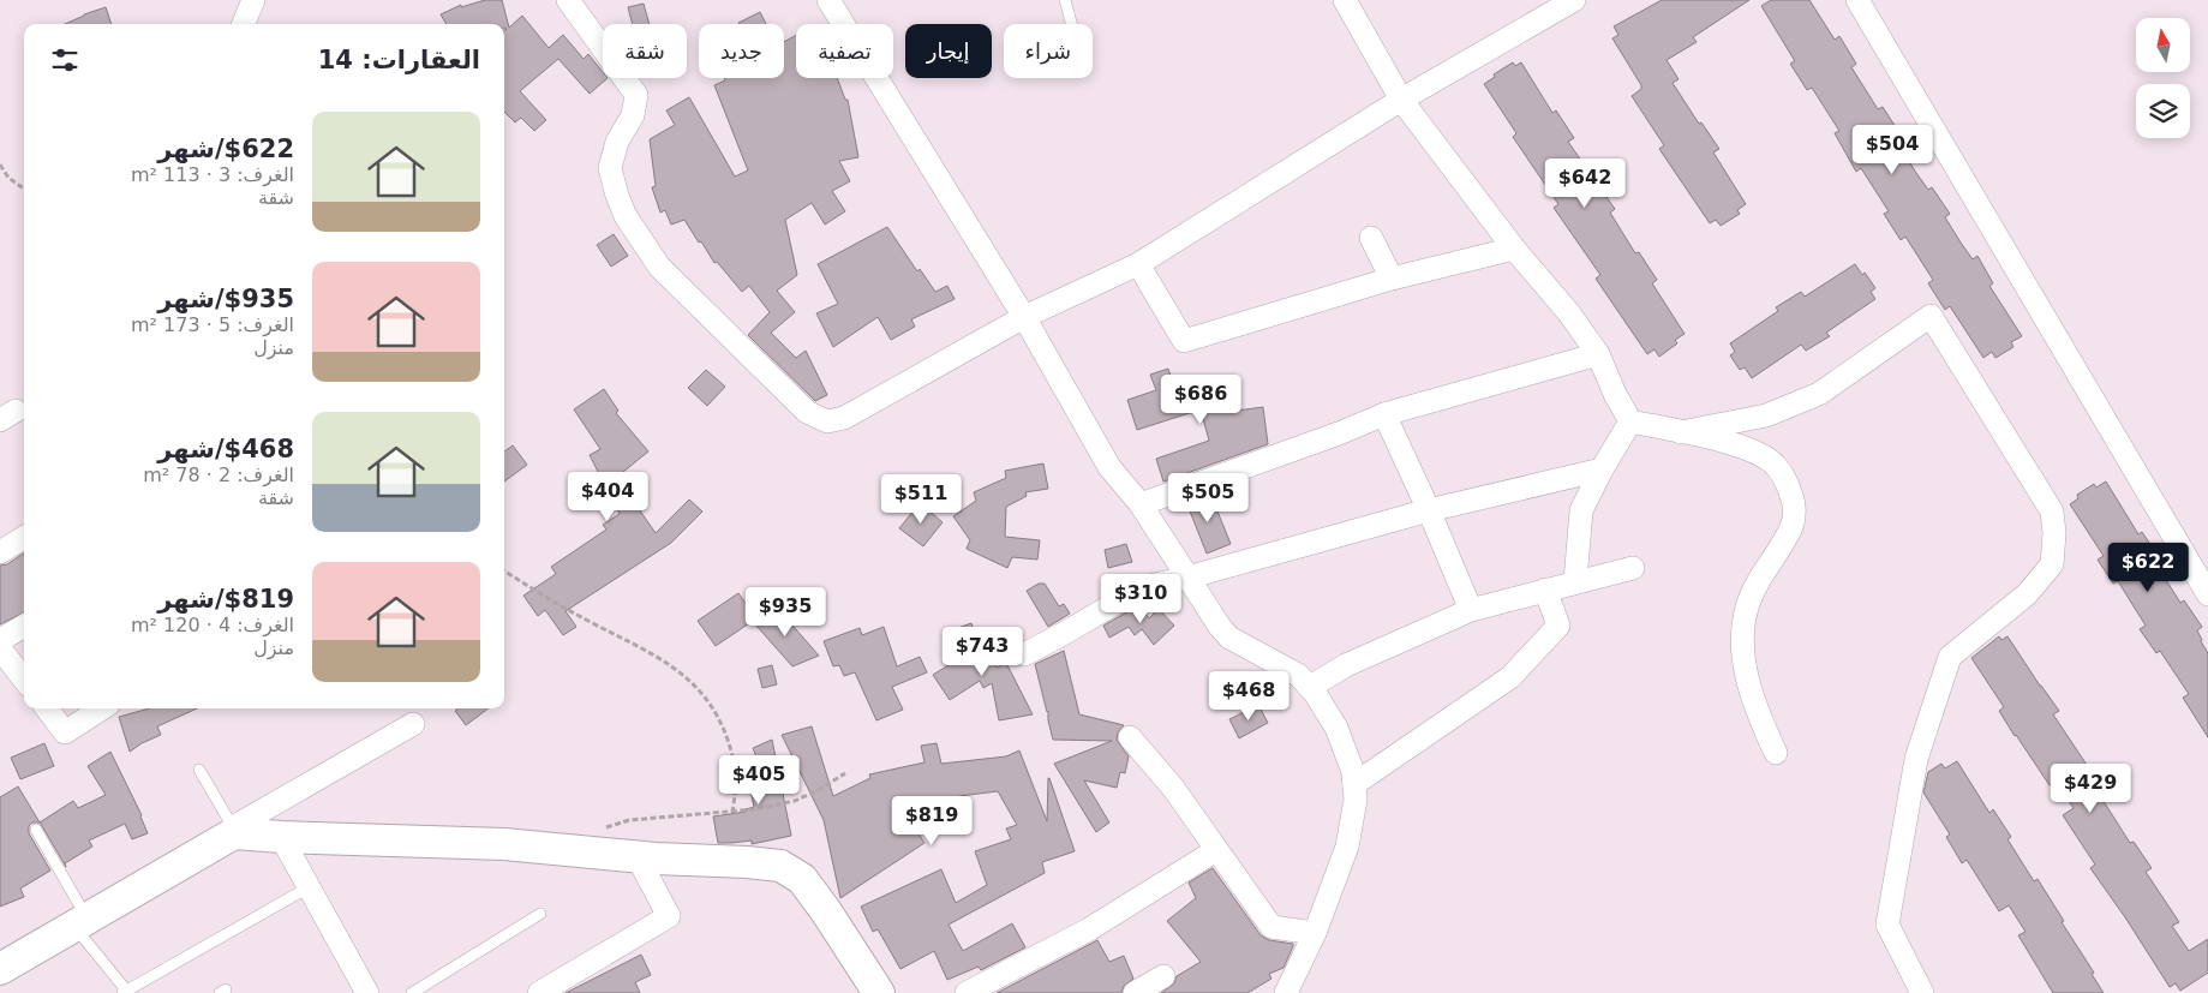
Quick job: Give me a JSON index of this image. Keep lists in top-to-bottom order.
{
  "north": "top",
  "page": {
    "chip": [
      "شراء",
      "إيجار",
      "تصفية",
      "جديد",
      "شقة"
    ],
    "heading": "العقارات: 14",
    "list": [
      {
        "name": "$622/شهر",
        "note": "الغرف: 3 · 113 m² · شقة"
      },
      {
        "name": "$935/شهر",
        "note": "الغرف: 5 · 173 m² · منزل"
      },
      {
        "name": "$468/شهر",
        "note": "الغرف: 2 · 78 m² · شقة"
      },
      {
        "name": "$819/شهر",
        "note": "الغرف: 4 · 120 m² · منزل"
      }
    ],
    "price": [
      "$504",
      "$642",
      "$686",
      "$404",
      "$505",
      "$511",
      "$622",
      "$310",
      "$935",
      "$743",
      "$468",
      "$405",
      "$429",
      "$819"
    ]
  }
}
